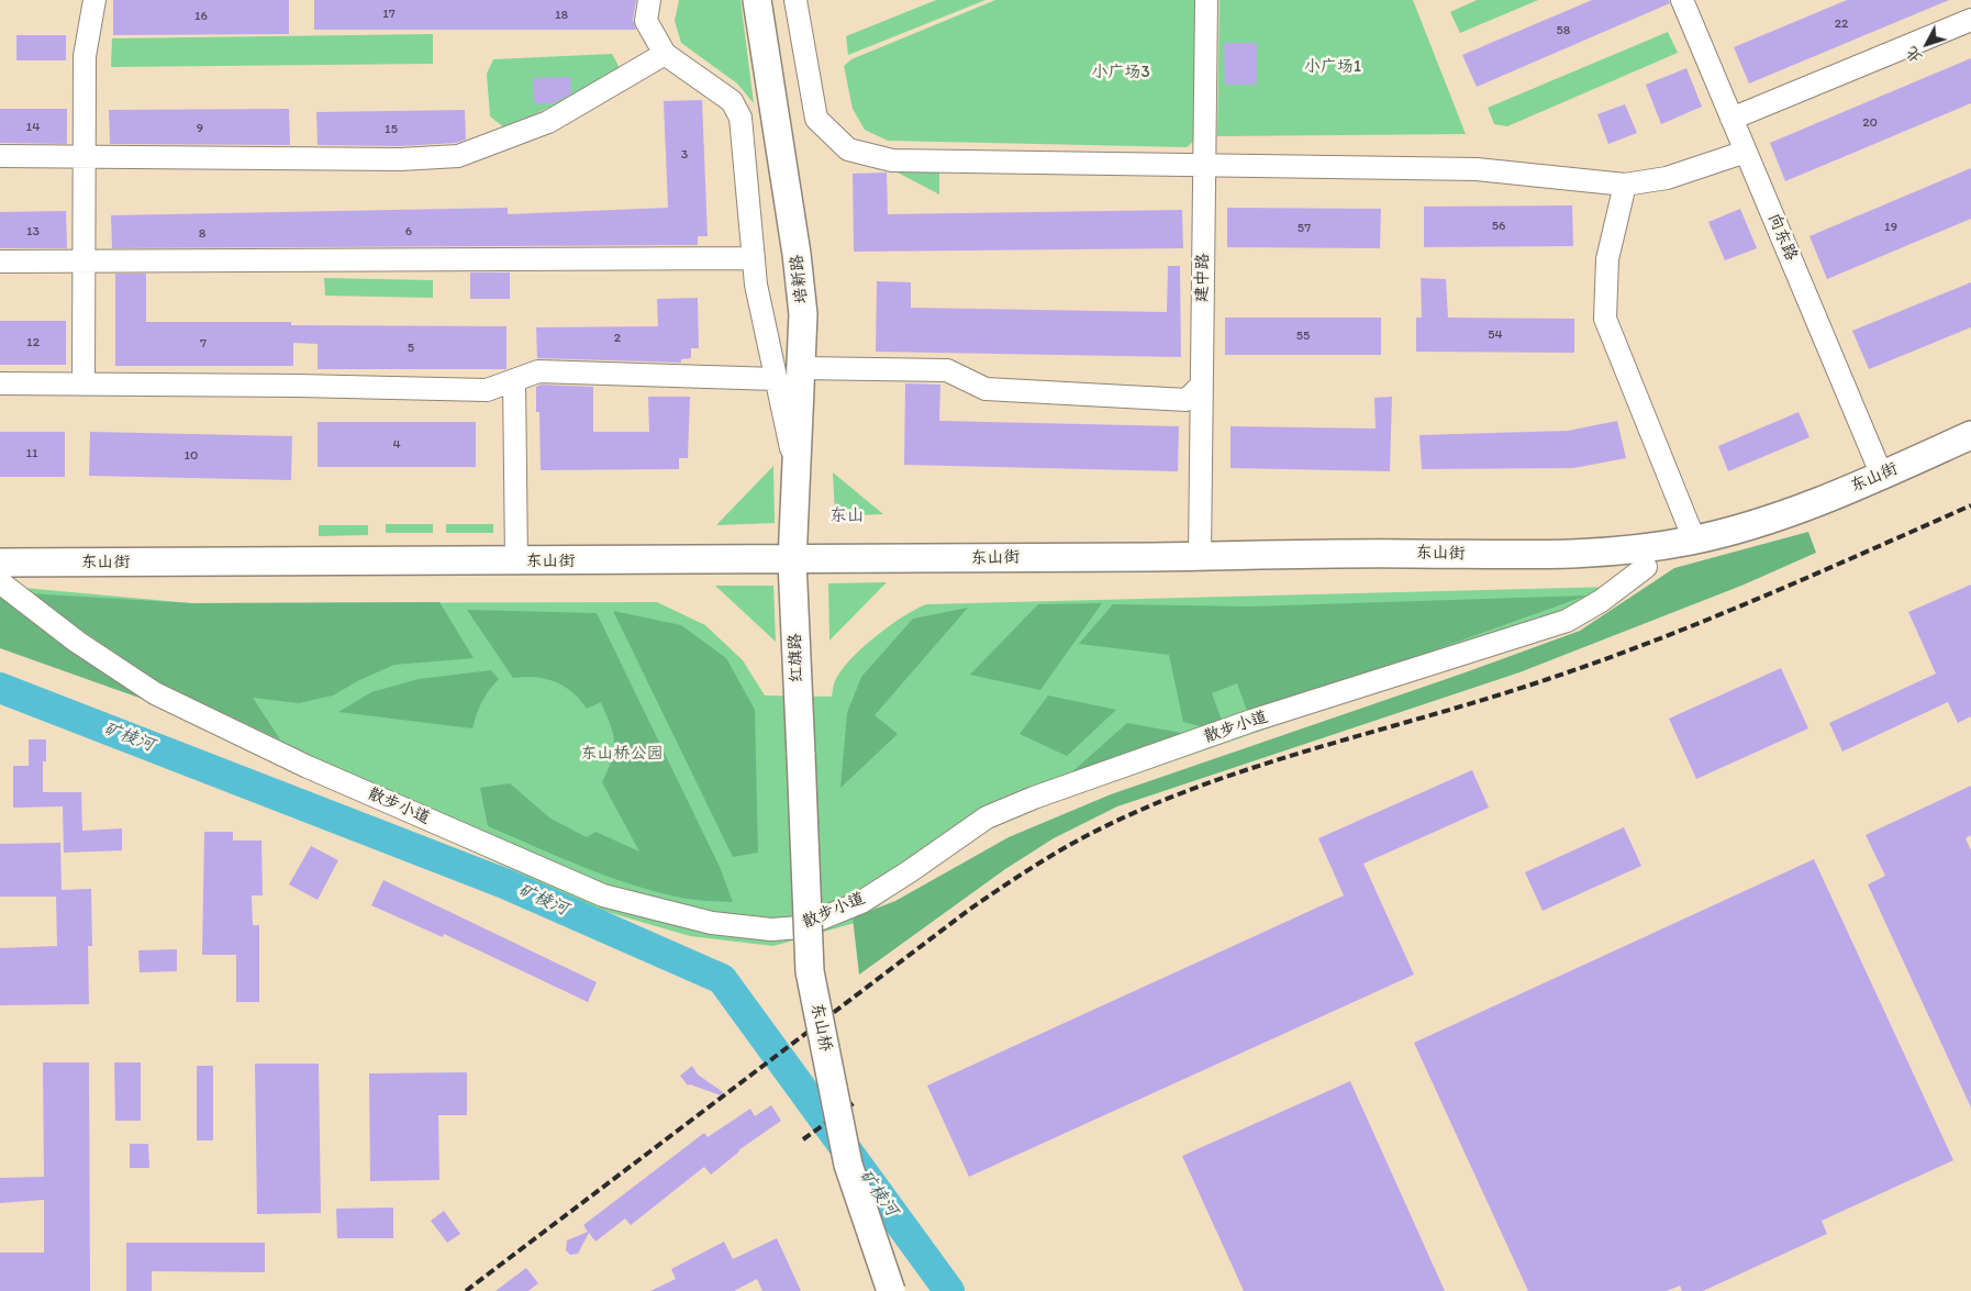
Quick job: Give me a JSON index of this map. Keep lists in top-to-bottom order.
{
  "streets": {
    "main road": [
      "培新路",
      "东山街",
      "红旗路",
      "东山桥"
    ],
    "street": ["向东路", "建中路", "散步小道"]
  },
  "crossings": [
    ["向东路", "东山街"],
    ["建中路", "东山街"],
    ["培新路", "东山街"],
    ["培新路", "红旗路"],
    ["东山街", "红旗路"],
    ["红旗路", "东山桥"]
  ],
  "districts": ["东山"],
  "water": ["矿棱河"],
  "parks": ["小广场1", "小广场3", "东山桥公园"],
  "house_numbers": [
    "17",
    "18",
    "16",
    "22",
    "58",
    "20",
    "14",
    "9",
    "15",
    "3",
    "56",
    "19",
    "57",
    "13",
    "6",
    "8",
    "54",
    "55",
    "2",
    "12",
    "7",
    "5",
    "4",
    "11",
    "10"
  ],
  "north": "bottom left"
}
